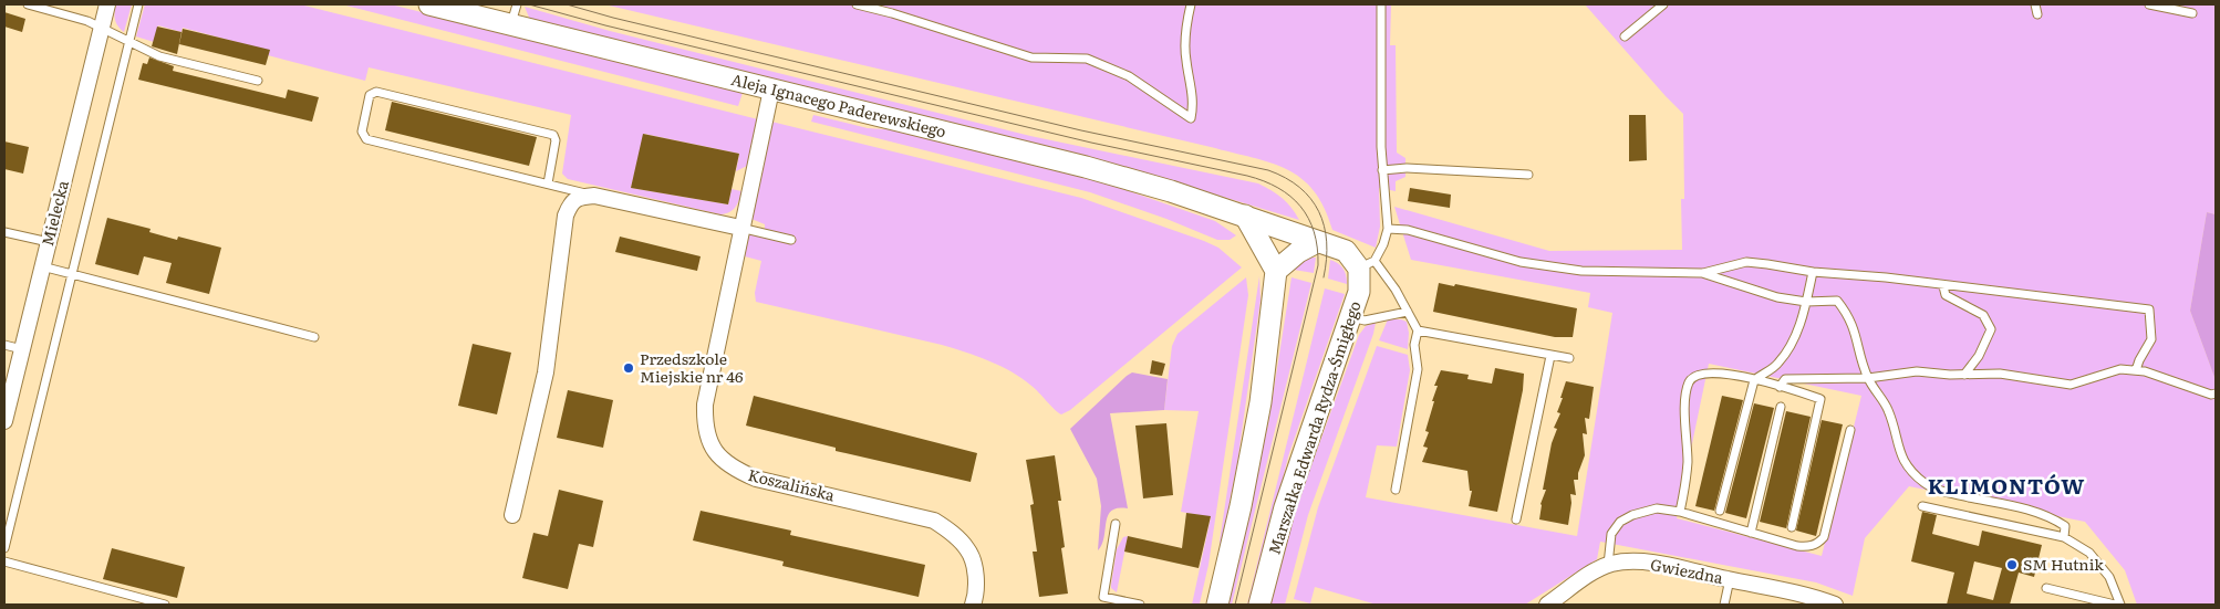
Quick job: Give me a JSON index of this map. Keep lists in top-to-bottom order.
{
  "streets": {
    "street": [
      "Aleja Ignacego Paderewskiego",
      "Mielecka",
      "Marszałka Edwarda Rydza-Śmigłego",
      "Koszalińska",
      "Gwiezdna"
    ]
  },
  "crossings": [
    ["Aleja Ignacego Paderewskiego", "Koszalińska"]
  ],
  "districts": ["KLIMONTÓW"],
  "places": ["Przedszkole Miejskie nr 46", "SM Hutnik"]
}
